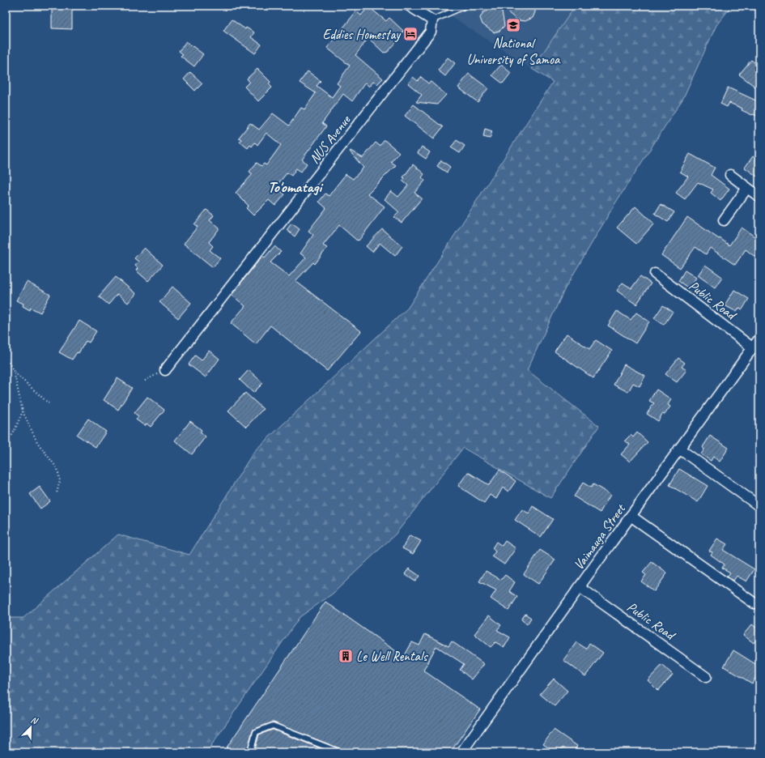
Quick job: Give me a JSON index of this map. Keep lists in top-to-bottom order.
{
  "streets": {
    "street": ["NUS Avenue", "Public Road", "Vaimauga Street"]
  },
  "crossings": [
    ["Public Road", "Vaimauga Street"]
  ],
  "districts": ["To'omatagi"],
  "places": {
    "school or university": ["National University of Samoa"],
    "hotel": ["Eddies Homestay"],
    "building": ["Le Well Rentals"]
  },
  "north": "top right"
}
